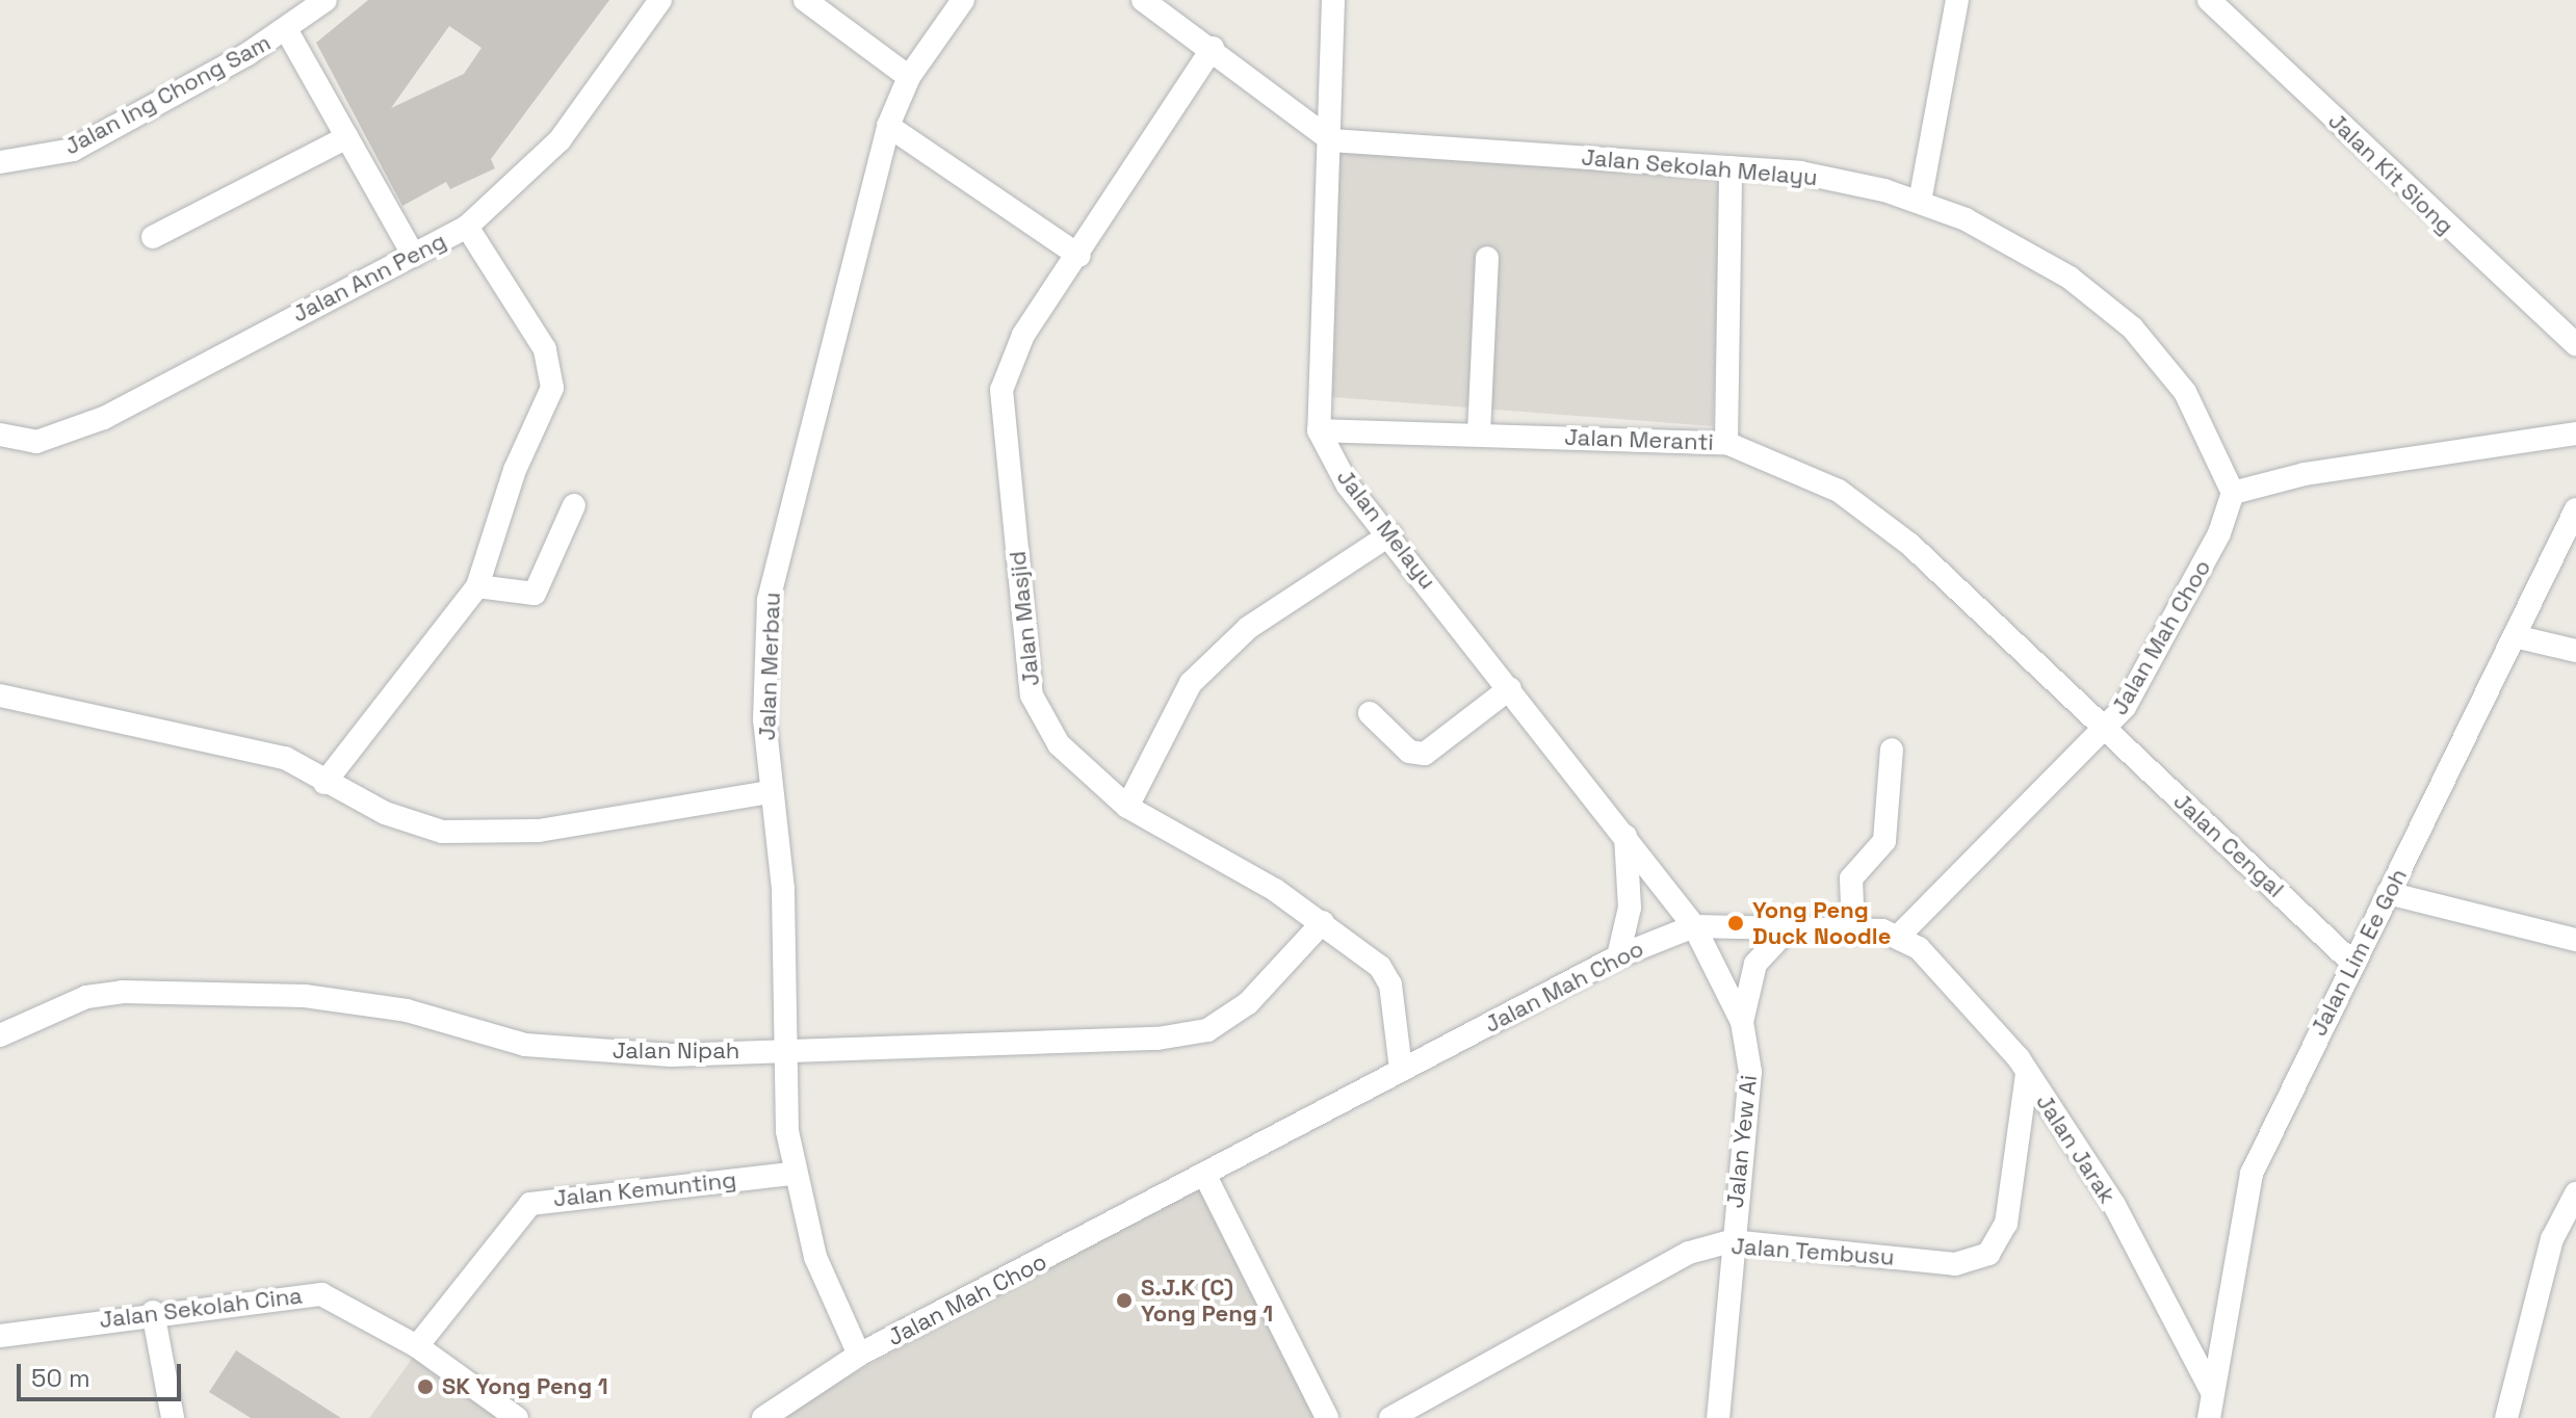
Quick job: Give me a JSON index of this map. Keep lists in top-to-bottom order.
{
  "streets": {
    "street": [
      "Jalan Ing Chong Sam",
      "Jalan Sekolah Melayu",
      "Jalan Kit Siong",
      "Jalan Ann Peng",
      "Jalan Meranti",
      "Jalan Melayu",
      "Jalan Masjid",
      "Jalan Mah Choo",
      "Jalan Merbau",
      "Jalan Cengal",
      "Jalan Lim Ee Goh",
      "Jalan Nipah",
      "Jalan Yew Ai",
      "Jalan Jarak",
      "Jalan Kemunting",
      "Jalan Tembusu",
      "Jalan Sekolah Cina"
    ]
  },
  "crossings": [
    ["Jalan Sekolah Melayu", "Jalan Mah Choo"],
    ["Jalan Meranti", "Jalan Melayu"],
    ["Jalan Meranti", "Jalan Mah Choo"],
    ["Jalan Meranti", "Jalan Cengal"],
    ["Jalan Melayu", "Jalan Mah Choo"],
    ["Jalan Melayu", "Jalan Yew Ai"],
    ["Jalan Masjid", "Jalan Mah Choo"],
    ["Jalan Masjid", "Jalan Nipah"],
    ["Jalan Mah Choo", "Jalan Merbau"],
    ["Jalan Mah Choo", "Jalan Cengal"],
    ["Jalan Mah Choo", "Jalan Yew Ai"],
    ["Jalan Mah Choo", "Jalan Jarak"],
    ["Jalan Merbau", "Jalan Nipah"],
    ["Jalan Merbau", "Jalan Kemunting"],
    ["Jalan Cengal", "Jalan Lim Ee Goh"],
    ["Jalan Lim Ee Goh", "Jalan Jarak"],
    ["Jalan Yew Ai", "Jalan Tembusu"],
    ["Jalan Jarak", "Jalan Tembusu"],
    ["Jalan Kemunting", "Jalan Sekolah Cina"]
  ],
  "places": ["Yong Peng Duck Noodle", "S.J.K (C) Yong Peng 1", "SK Yong Peng 1"],
  "scale_bar": "50 m"
}
